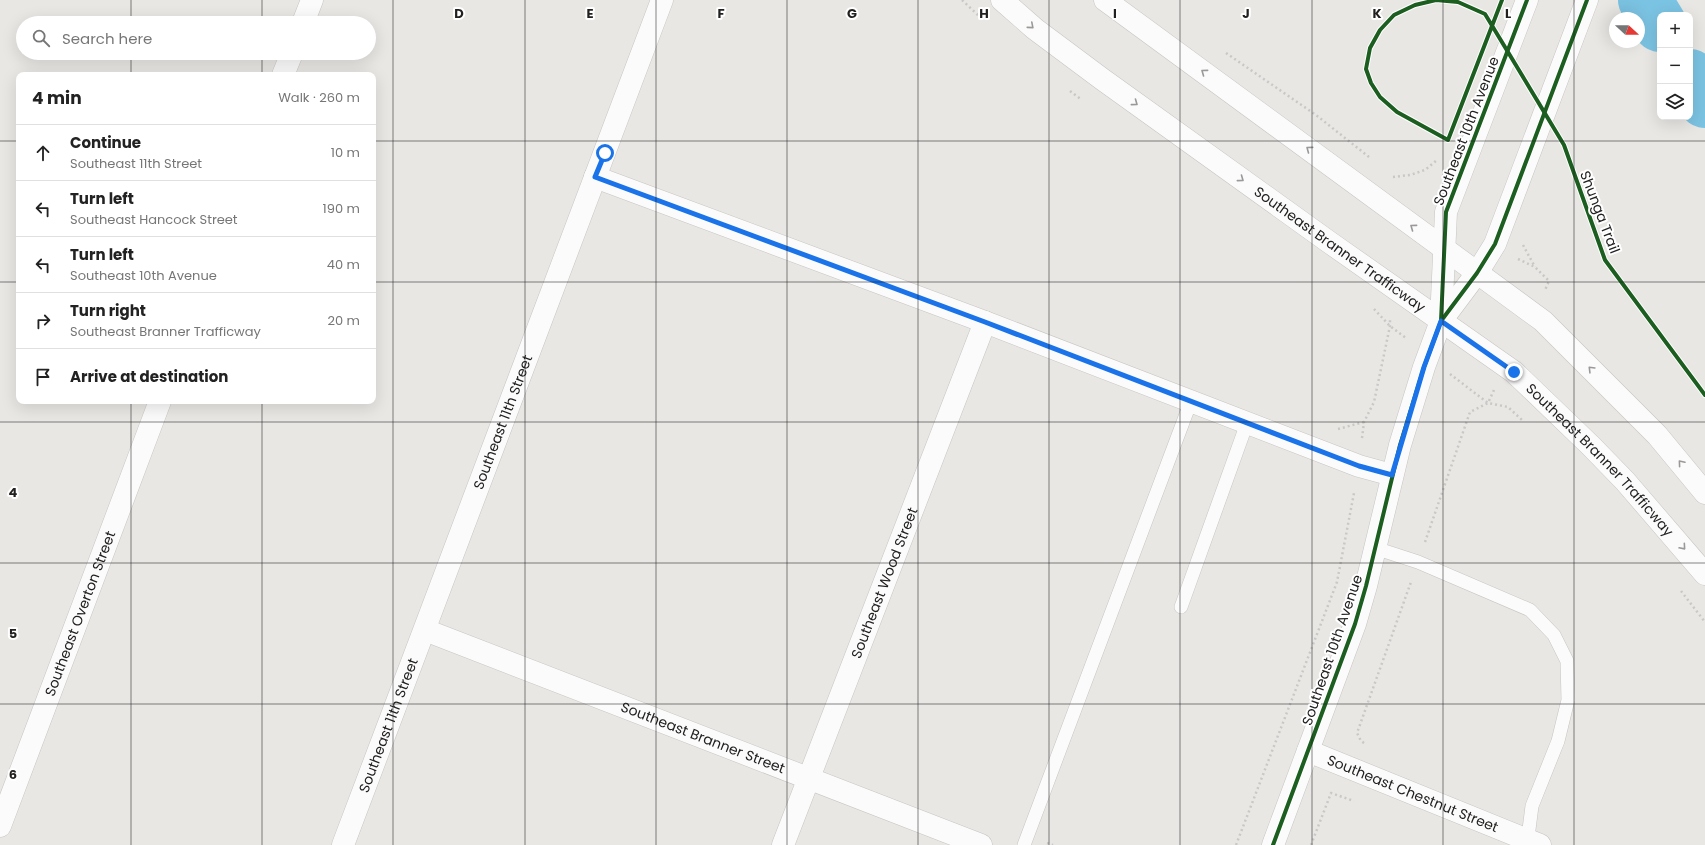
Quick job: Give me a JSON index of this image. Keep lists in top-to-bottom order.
{
  "streets": {
    "street": [
      "Southeast 10th Avenue",
      "Southeast Branner Trafficway",
      "Southeast 11th Street",
      "Southeast Wood Street",
      "Southeast Overton Street",
      "Southeast Branner Street",
      "Southeast Chestnut Street"
    ],
    "cycle path": ["Shunga Trail"]
  },
  "crossings": [
    ["Southeast 10th Avenue", "Southeast Branner Trafficway"],
    ["Southeast 10th Avenue", "Southeast Chestnut Street"],
    ["Southeast 11th Street", "Southeast Branner Street"],
    ["Southeast Wood Street", "Southeast Branner Street"]
  ],
  "north": "right",
  "page": {
    "map_buttons": ["+", "−"],
    "search": "Search here",
    "heading": ["4 min", "Walk · 260 m"],
    "list": [
      ["Continue", "Southeast 11th Street", "10 m"],
      ["Turn left", "Southeast Hancock Street", "190 m"],
      ["Turn left", "Southeast 10th Avenue", "40 m"],
      ["Turn right", "Southeast Branner Trafficway", "20 m"],
      "Arrive at destination"
    ]
  },
  "grid": {
    "columns": [
      "D",
      "E",
      "F",
      "G",
      "H",
      "I",
      "J",
      "K",
      "L"
    ],
    "rows": ["4", "5", "6"]
  }
}
